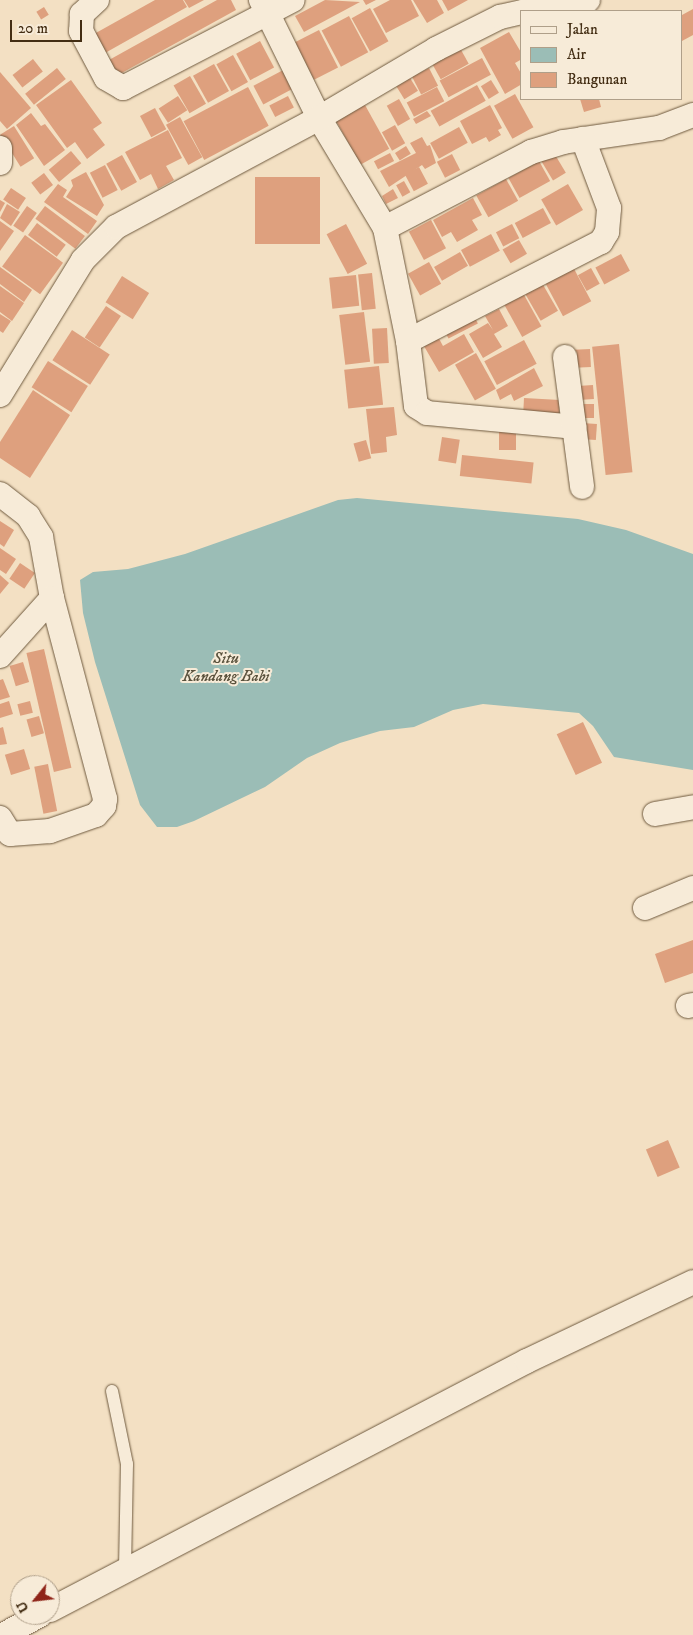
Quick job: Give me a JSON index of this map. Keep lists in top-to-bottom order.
{
  "water": ["Situ Kandang Babi"],
  "legend": ["Jalan", "Air", "Bangunan"],
  "scale_bar": "20 m",
  "north": "bottom left"
}
